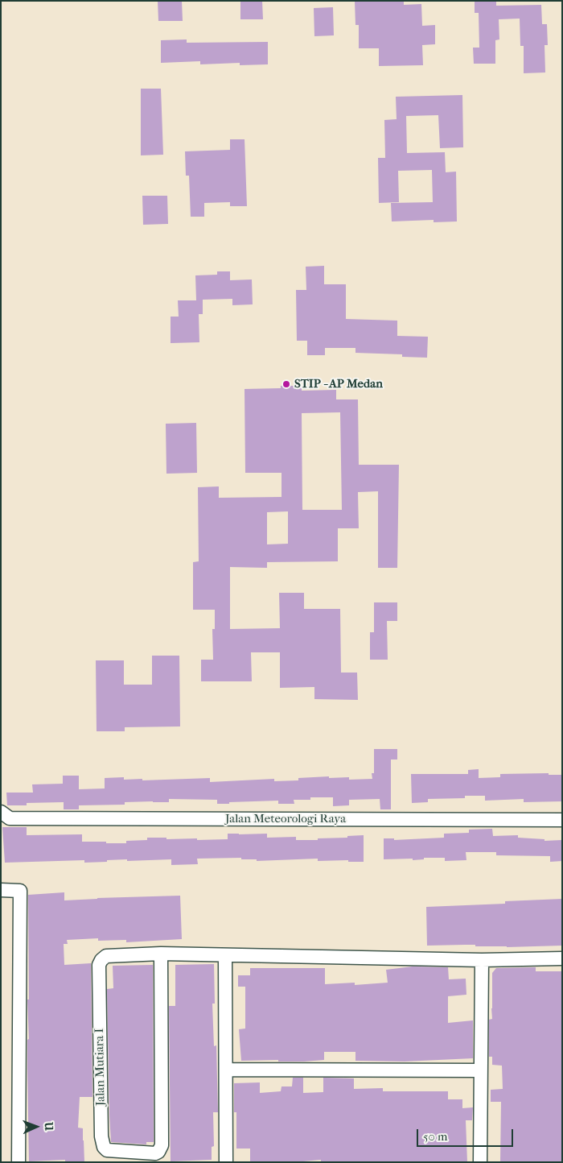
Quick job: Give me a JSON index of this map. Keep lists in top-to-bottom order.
{
  "streets": {
    "street": ["Jalan Meteorologi Raya", "Jalan Mutiara I"]
  },
  "places": ["STIP - AP Medan"],
  "scale_bar": "50 m",
  "north": "right"
}
